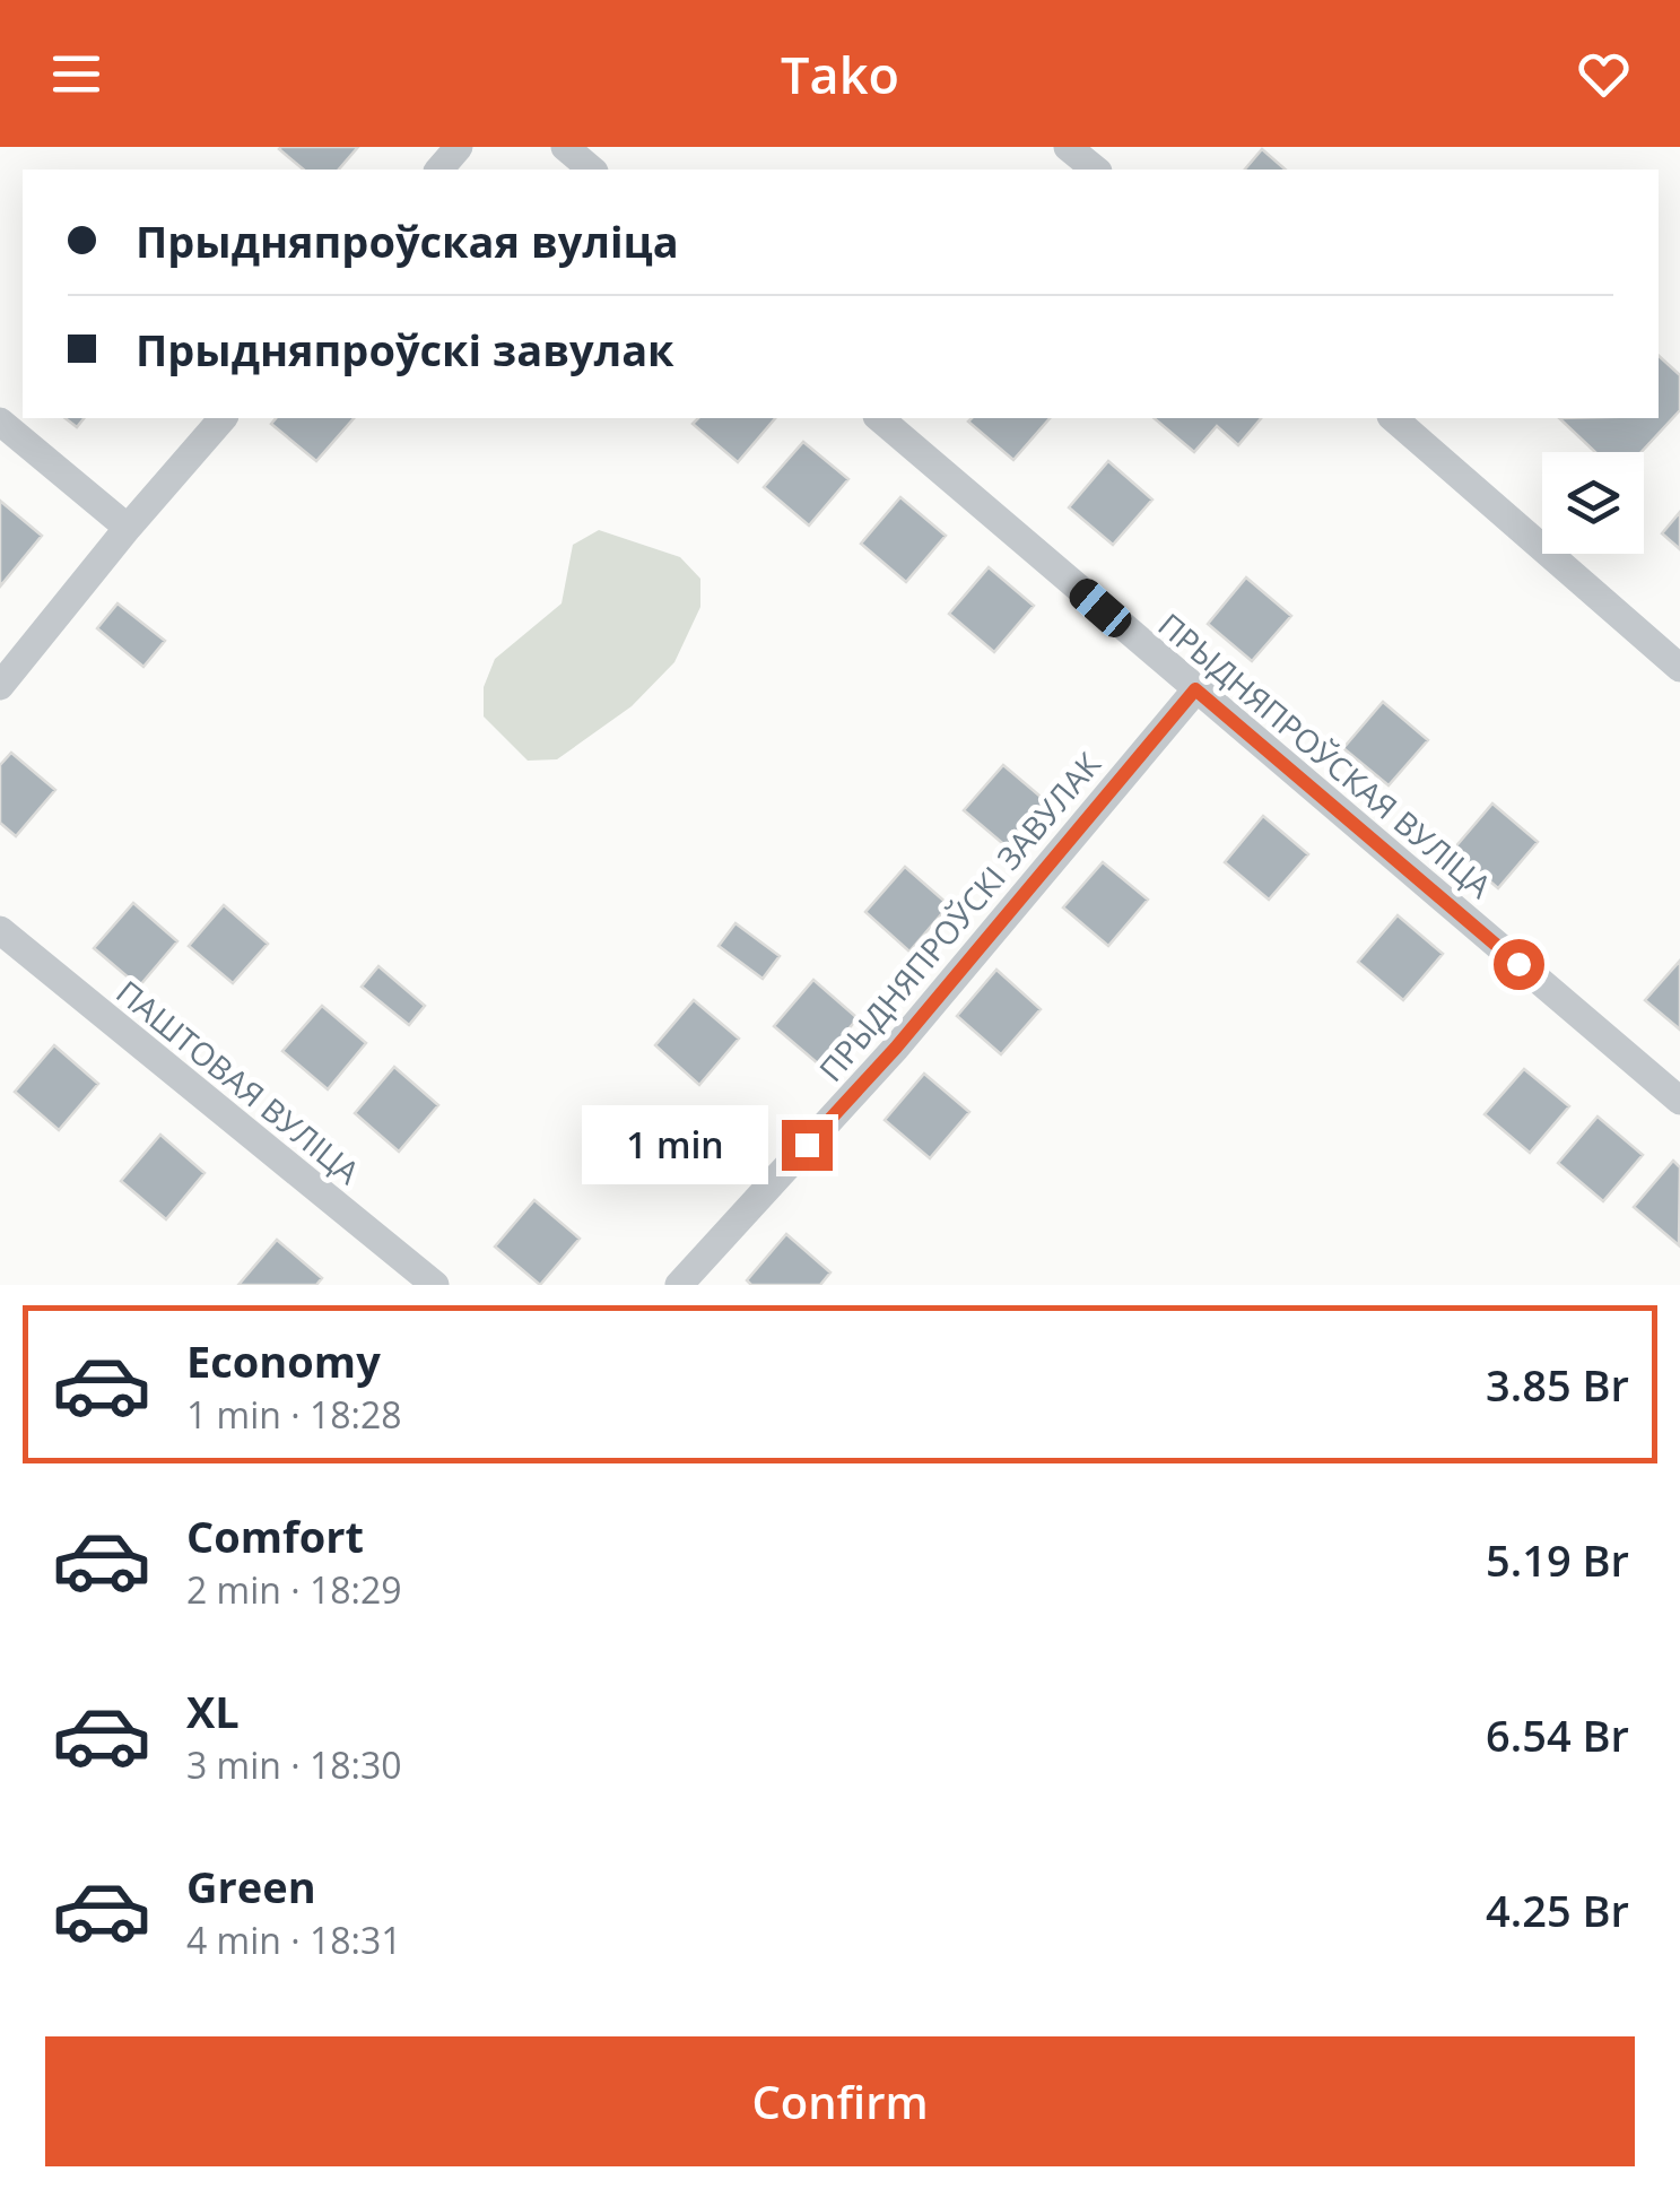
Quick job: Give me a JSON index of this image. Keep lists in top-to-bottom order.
{
  "streets": {
    "street": ["ПРЫДНЯПРОЎСКАЯ ВУЛІЦА", "ПРЫДНЯПРОЎСКІ ЗАВУЛАК", "ПАШТОВАЯ ВУЛІЦА"]
  },
  "crossings": [
    ["ПРЫДНЯПРОЎСКАЯ ВУЛІЦА", "ПРЫДНЯПРОЎСКІ ЗАВУЛАК"]
  ],
  "page": {
    "header": "Tako",
    "banner": ["Прыдняпроўская вуліца", "Прыдняпроўскі завулак"],
    "bubble": "1 min",
    "list": [
      {
        "name": "Economy",
        "note": "1 min · 18:28",
        "value": "3.85 Br"
      },
      {
        "name": "Comfort",
        "note": "2 min · 18:29",
        "value": "5.19 Br"
      },
      {
        "name": "XL",
        "note": "3 min · 18:30",
        "value": "6.54 Br"
      },
      {
        "name": "Green",
        "note": "4 min · 18:31",
        "value": "4.25 Br"
      }
    ],
    "buttons": "Confirm"
  }
}
